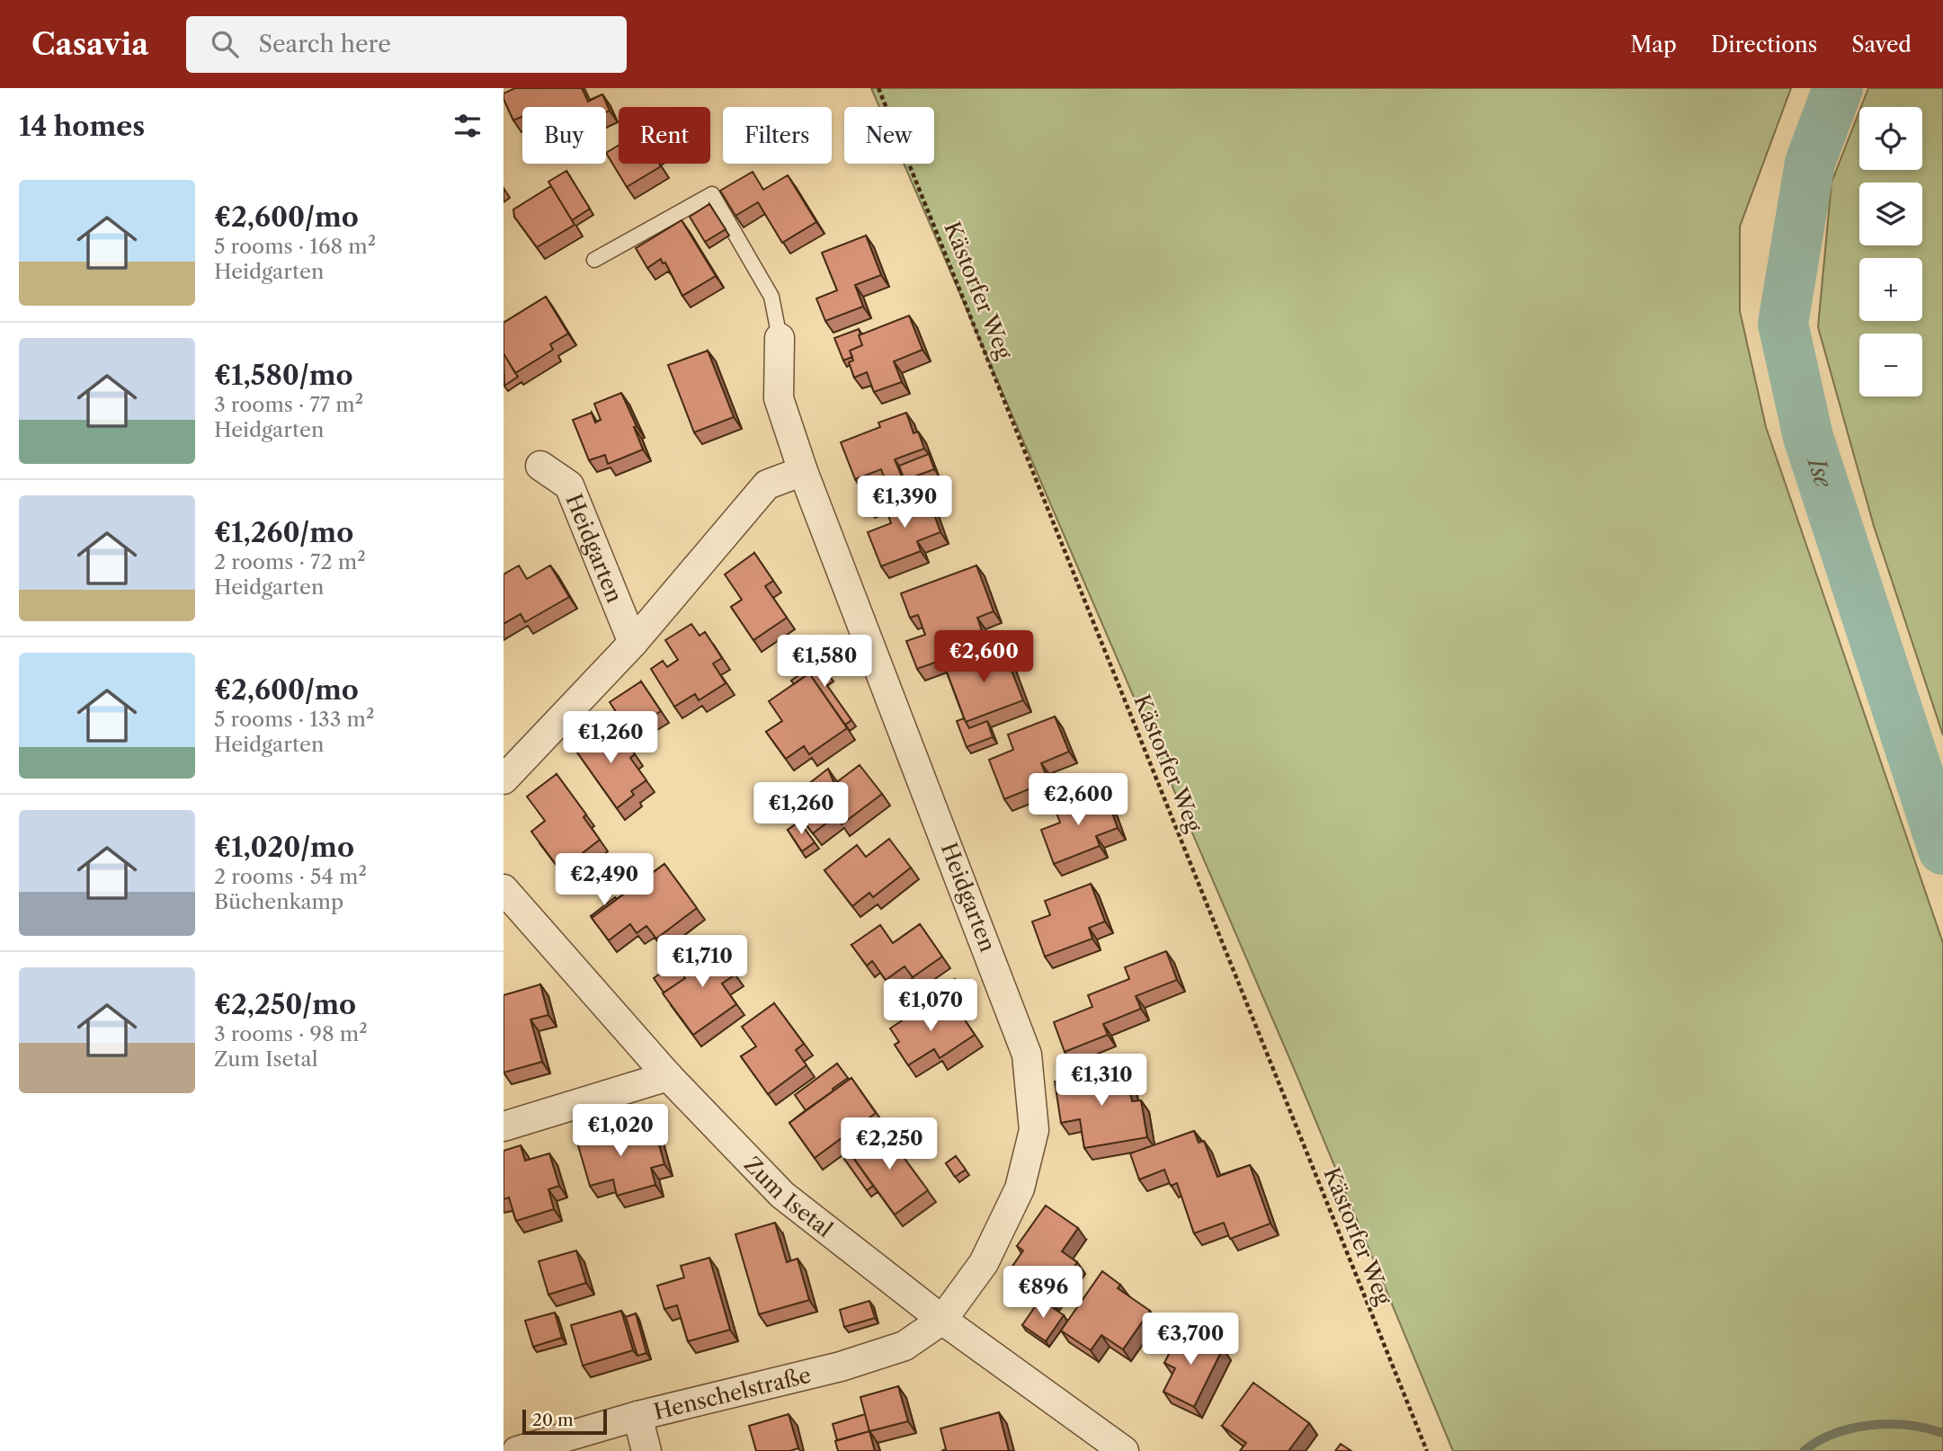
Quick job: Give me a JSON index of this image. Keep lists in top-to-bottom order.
{
  "streets": {
    "street": ["Heidgarten", "Zum Isetal", "Henschelstraße"],
    "path": ["Kästorfer Weg"]
  },
  "crossings": [
    ["Heidgarten", "Zum Isetal"],
    ["Heidgarten", "Henschelstraße"],
    ["Zum Isetal", "Henschelstraße"]
  ],
  "water": ["Ise"],
  "scale_bar": "20 m",
  "page": {
    "header": "Casavia",
    "search": "Search here",
    "nav": ["Map", "Directions", "Saved"],
    "heading": "14 homes",
    "map_buttons": ["+", "−"],
    "chip": [
      "Buy",
      "Rent",
      "Filters",
      "New"
    ],
    "list": [
      {
        "name": "€2,600/mo",
        "note": "5 rooms · 168 m² · Heidgarten"
      },
      {
        "name": "€1,580/mo",
        "note": "3 rooms · 77 m² · Heidgarten"
      },
      {
        "name": "€1,260/mo",
        "note": "2 rooms · 72 m² · Heidgarten"
      },
      {
        "name": "€2,600/mo",
        "note": "5 rooms · 133 m² · Heidgarten"
      },
      {
        "name": "€1,020/mo",
        "note": "2 rooms · 54 m² · Büchenkamp"
      },
      {
        "name": "€2,250/mo",
        "note": "3 rooms · 98 m² · Zum Isetal"
      }
    ],
    "price": [
      "€1,390",
      "€2,600",
      "€1,580",
      "€1,260",
      "€2,600",
      "€1,260",
      "€2,490",
      "€1,710",
      "€1,070",
      "€1,310",
      "€1,020",
      "€2,250",
      "€896",
      "€3,700"
    ],
    "scale": "20 m"
  }
}
